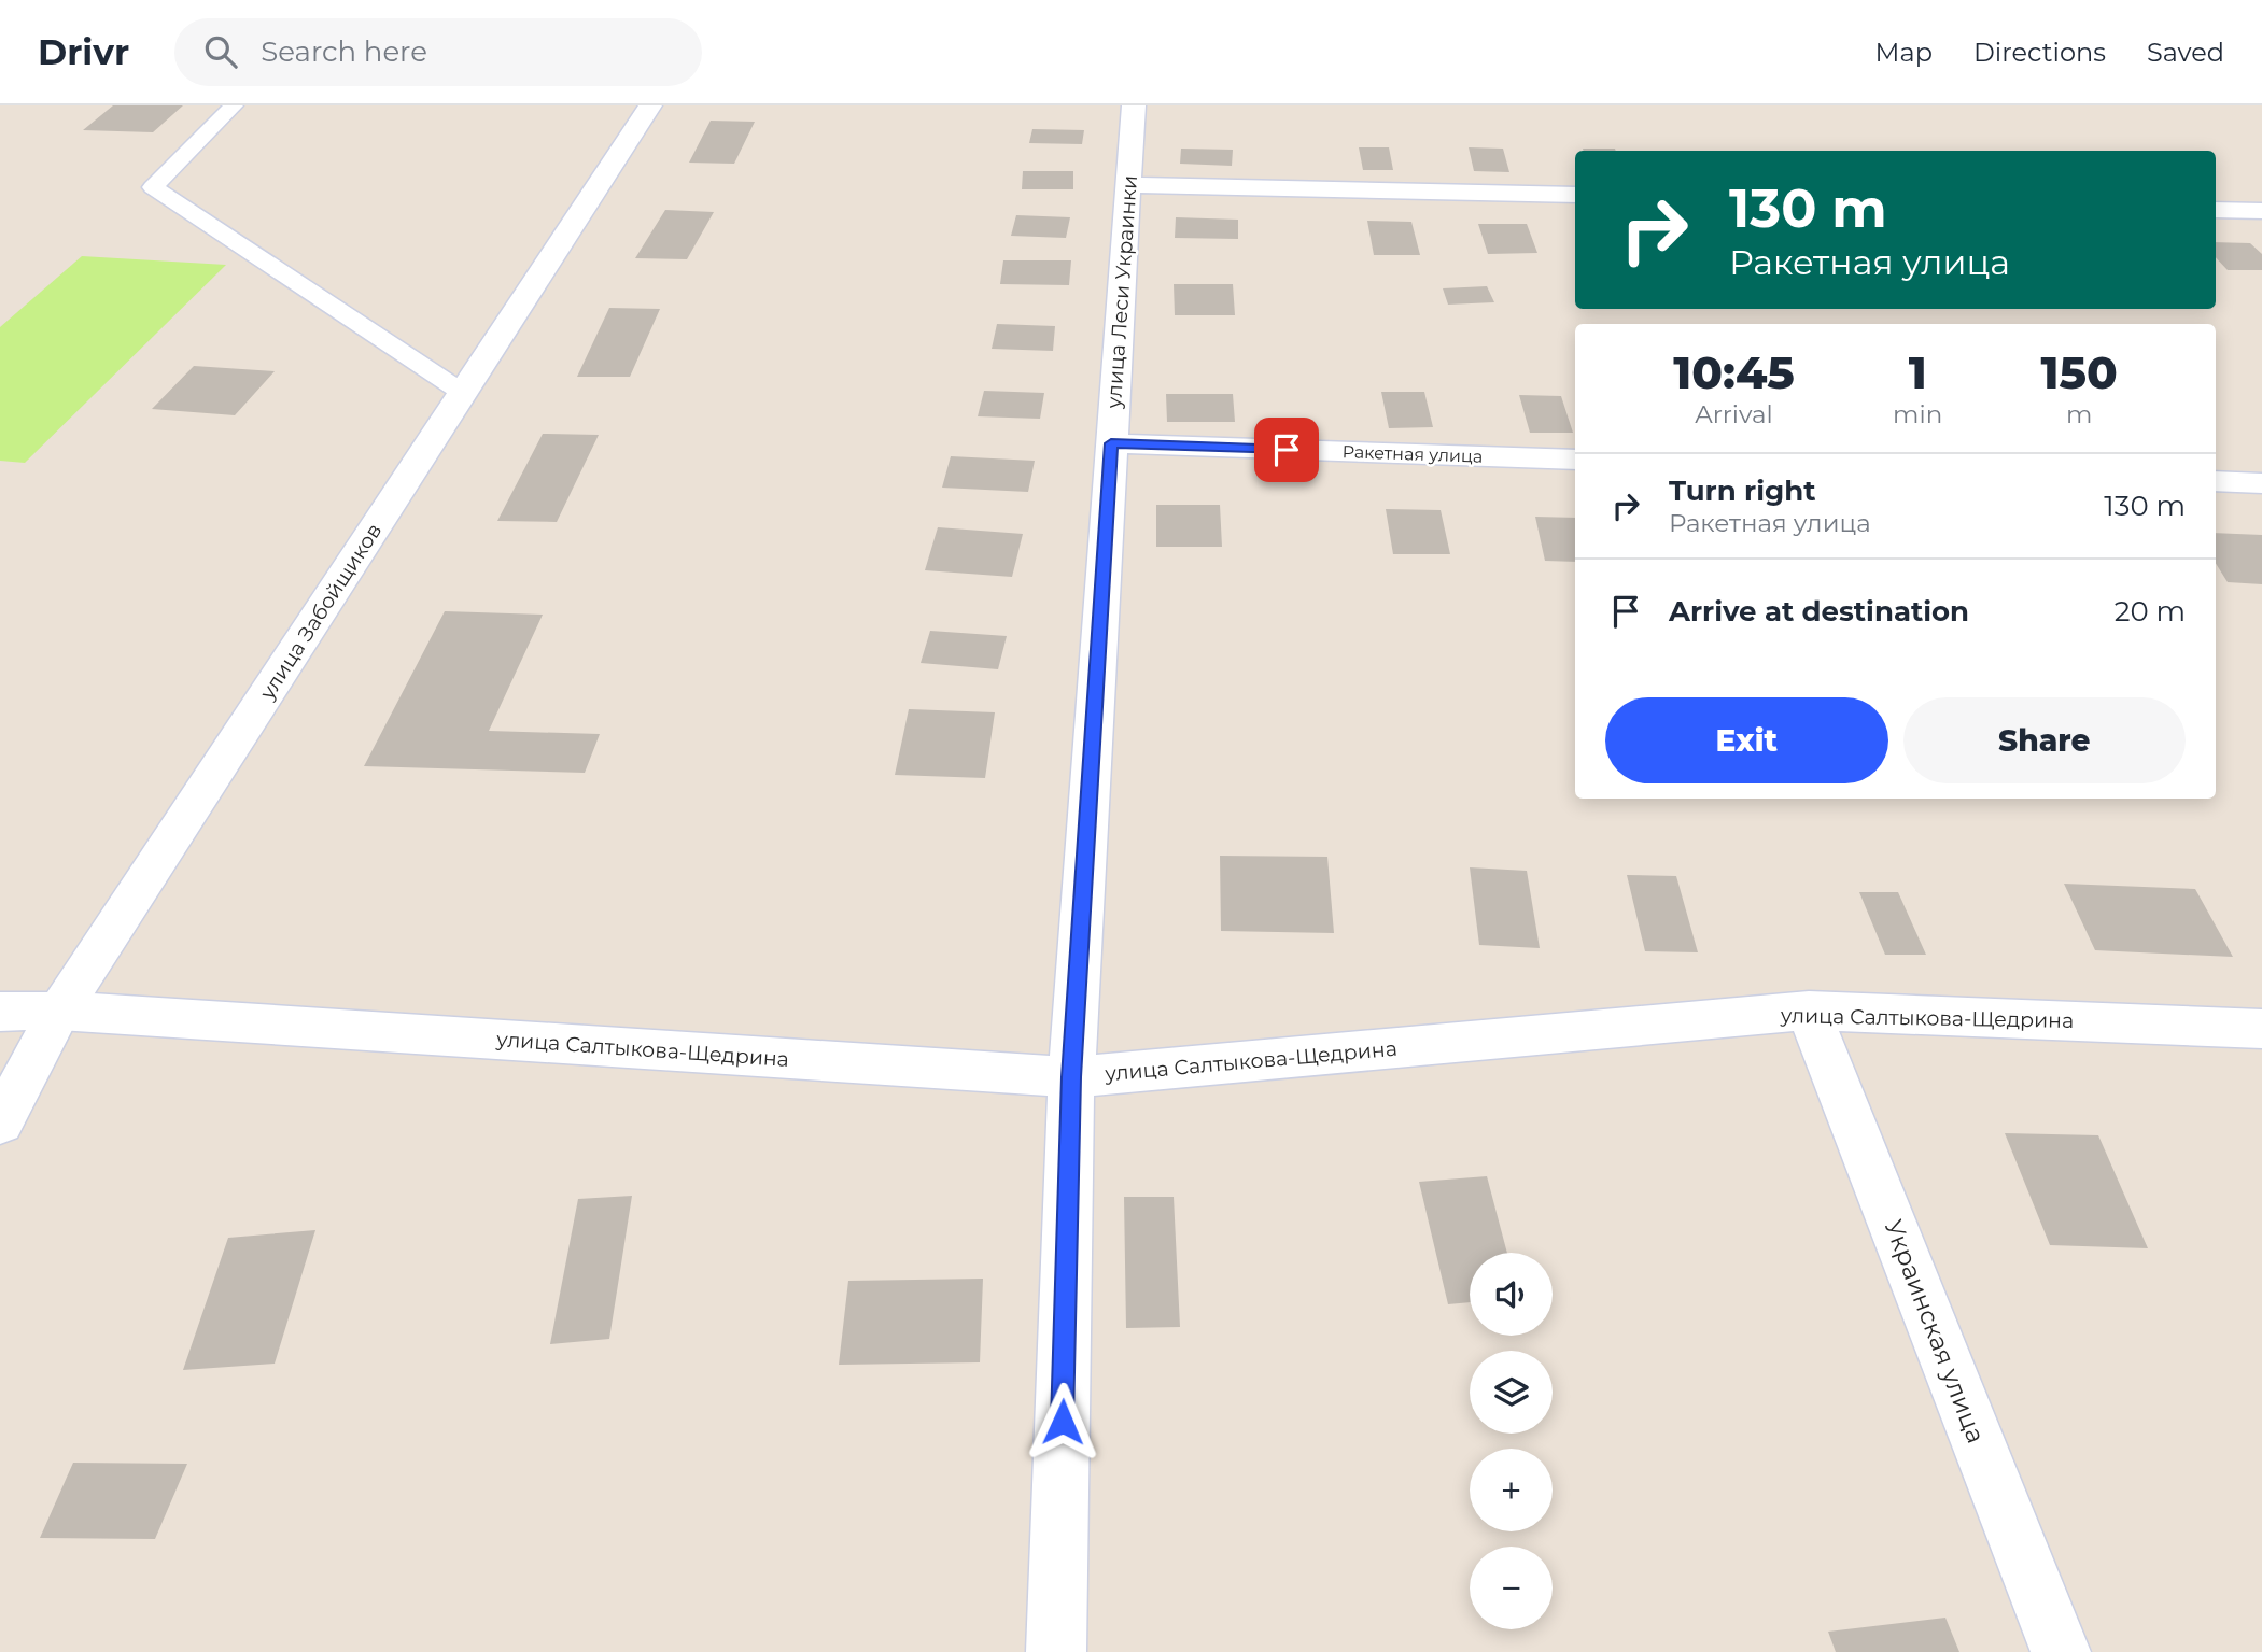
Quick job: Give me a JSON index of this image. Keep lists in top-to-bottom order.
{
  "streets": {
    "street": [
      "улица Леси Украинки",
      "Ракетная улица",
      "улица Забойщиков",
      "улица Салтыкова-Щедрина",
      "Украинская улица"
    ]
  },
  "crossings": [
    ["улица Леси Украинки", "Ракетная улица"],
    ["улица Леси Украинки", "улица Салтыкова-Щедрина"],
    ["улица Забойщиков", "улица Салтыкова-Щедрина"],
    ["улица Салтыкова-Щедрина", "Украинская улица"]
  ],
  "page": {
    "header": "Drivr",
    "search": "Search here",
    "nav": ["Map", "Directions", "Saved"],
    "turn": ["130 m", "Ракетная улица"],
    "eta": [
      "10:45",
      "Arrival",
      "1",
      "min",
      "150",
      "m"
    ],
    "list": [
      {
        "name": "Turn right",
        "note": "Ракетная улица",
        "value": "130 m"
      },
      {
        "name": "Arrive at destination",
        "value": "20 m"
      }
    ],
    "buttons": ["Exit", "Share"],
    "map_buttons": ["+", "−"]
  }
}
